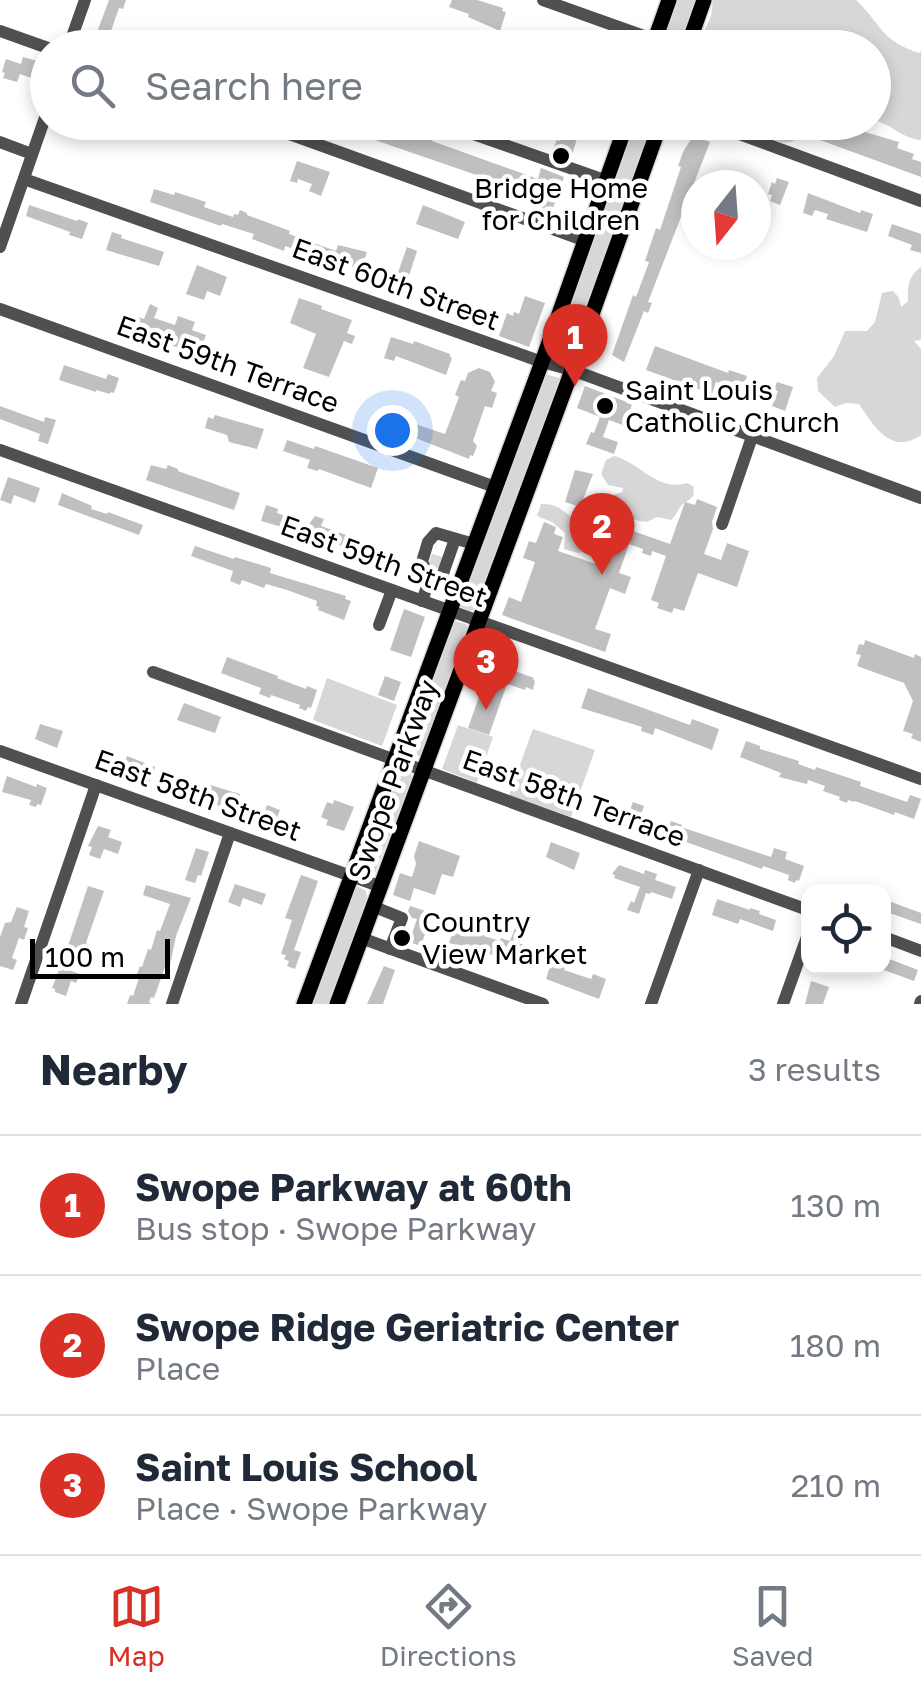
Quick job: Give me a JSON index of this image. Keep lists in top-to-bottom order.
{
  "streets": {
    "main road": ["Swope Parkway"],
    "street": [
      "East 60th Street",
      "East 59th Terrace",
      "East 59th Street",
      "East 58th Street",
      "East 58th Terrace"
    ]
  },
  "crossings": [
    ["East 60th Street", "Swope Parkway"],
    ["East 59th Terrace", "Swope Parkway"],
    ["East 59th Street", "Swope Parkway"],
    ["Swope Parkway", "East 58th Street"],
    ["Swope Parkway", "East 58th Terrace"]
  ],
  "places": ["Bridge Home for Children", "Saint Louis Catholic Church", "Country View Market"],
  "scale_bar": "100 m",
  "north": "bottom",
  "page": {
    "search": "Search here",
    "pins": ["1", "2", "3"],
    "scale": "100 m",
    "heading": ["Nearby", "3 results"],
    "list": [
      {
        "mark": "1",
        "name": "Swope Parkway at 60th",
        "note": "Bus stop · Swope Parkway",
        "value": "130 m"
      },
      {
        "mark": "2",
        "name": "Swope Ridge Geriatric Center",
        "note": "Place",
        "value": "180 m"
      },
      {
        "mark": "3",
        "name": "Saint Louis School",
        "note": "Place · Swope Parkway",
        "value": "210 m"
      }
    ],
    "nav": ["Map", "Directions", "Saved"]
  }
}
